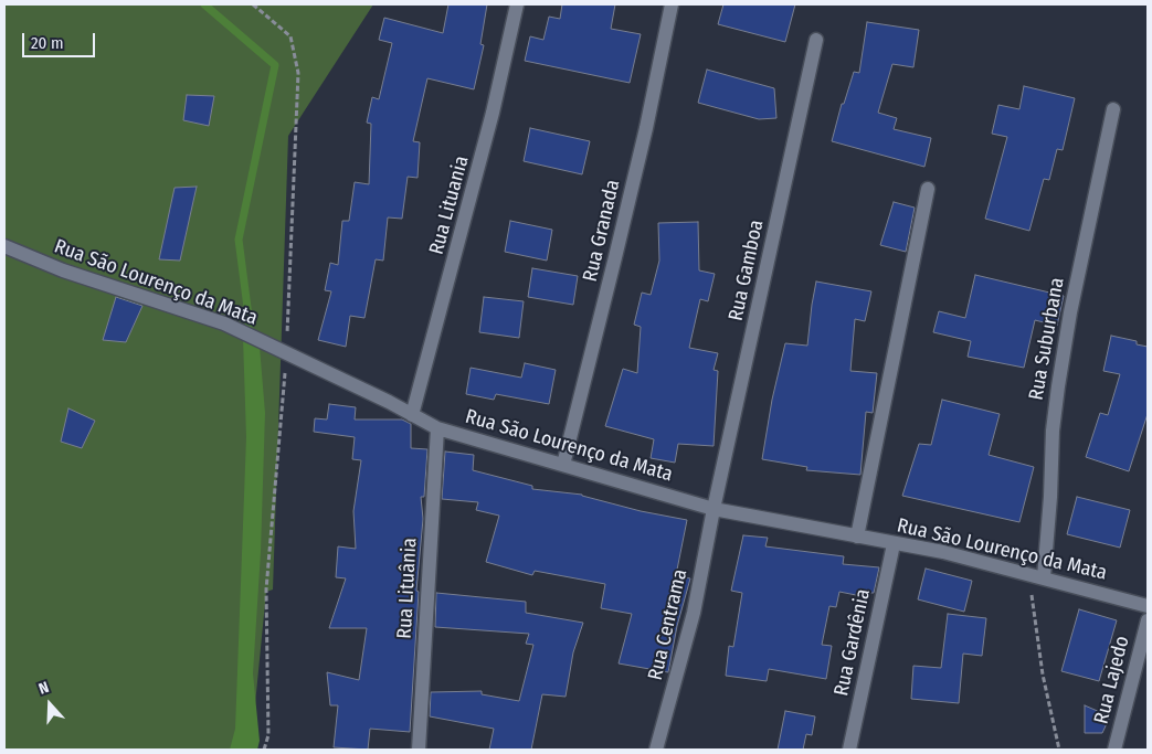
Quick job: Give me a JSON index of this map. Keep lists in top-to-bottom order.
{
  "streets": {
    "street": [
      "Rua Lituania",
      "Rua Granada",
      "Rua Gamboa",
      "Rua São Lourenço da Mata",
      "Rua Suburbana",
      "Rua Lituânia",
      "Rua Centrama",
      "Rua Gardênia",
      "Rua Lajedo"
    ]
  },
  "crossings": [
    ["Rua Lituania", "Rua São Lourenço da Mata"],
    ["Rua Granada", "Rua São Lourenço da Mata"],
    ["Rua Gamboa", "Rua São Lourenço da Mata"],
    ["Rua Gamboa", "Rua Centrama"],
    ["Rua São Lourenço da Mata", "Rua Suburbana"],
    ["Rua São Lourenço da Mata", "Rua Lituânia"],
    ["Rua São Lourenço da Mata", "Rua Centrama"],
    ["Rua São Lourenço da Mata", "Rua Gardênia"]
  ],
  "scale_bar": "20 m",
  "north": "top"
}
